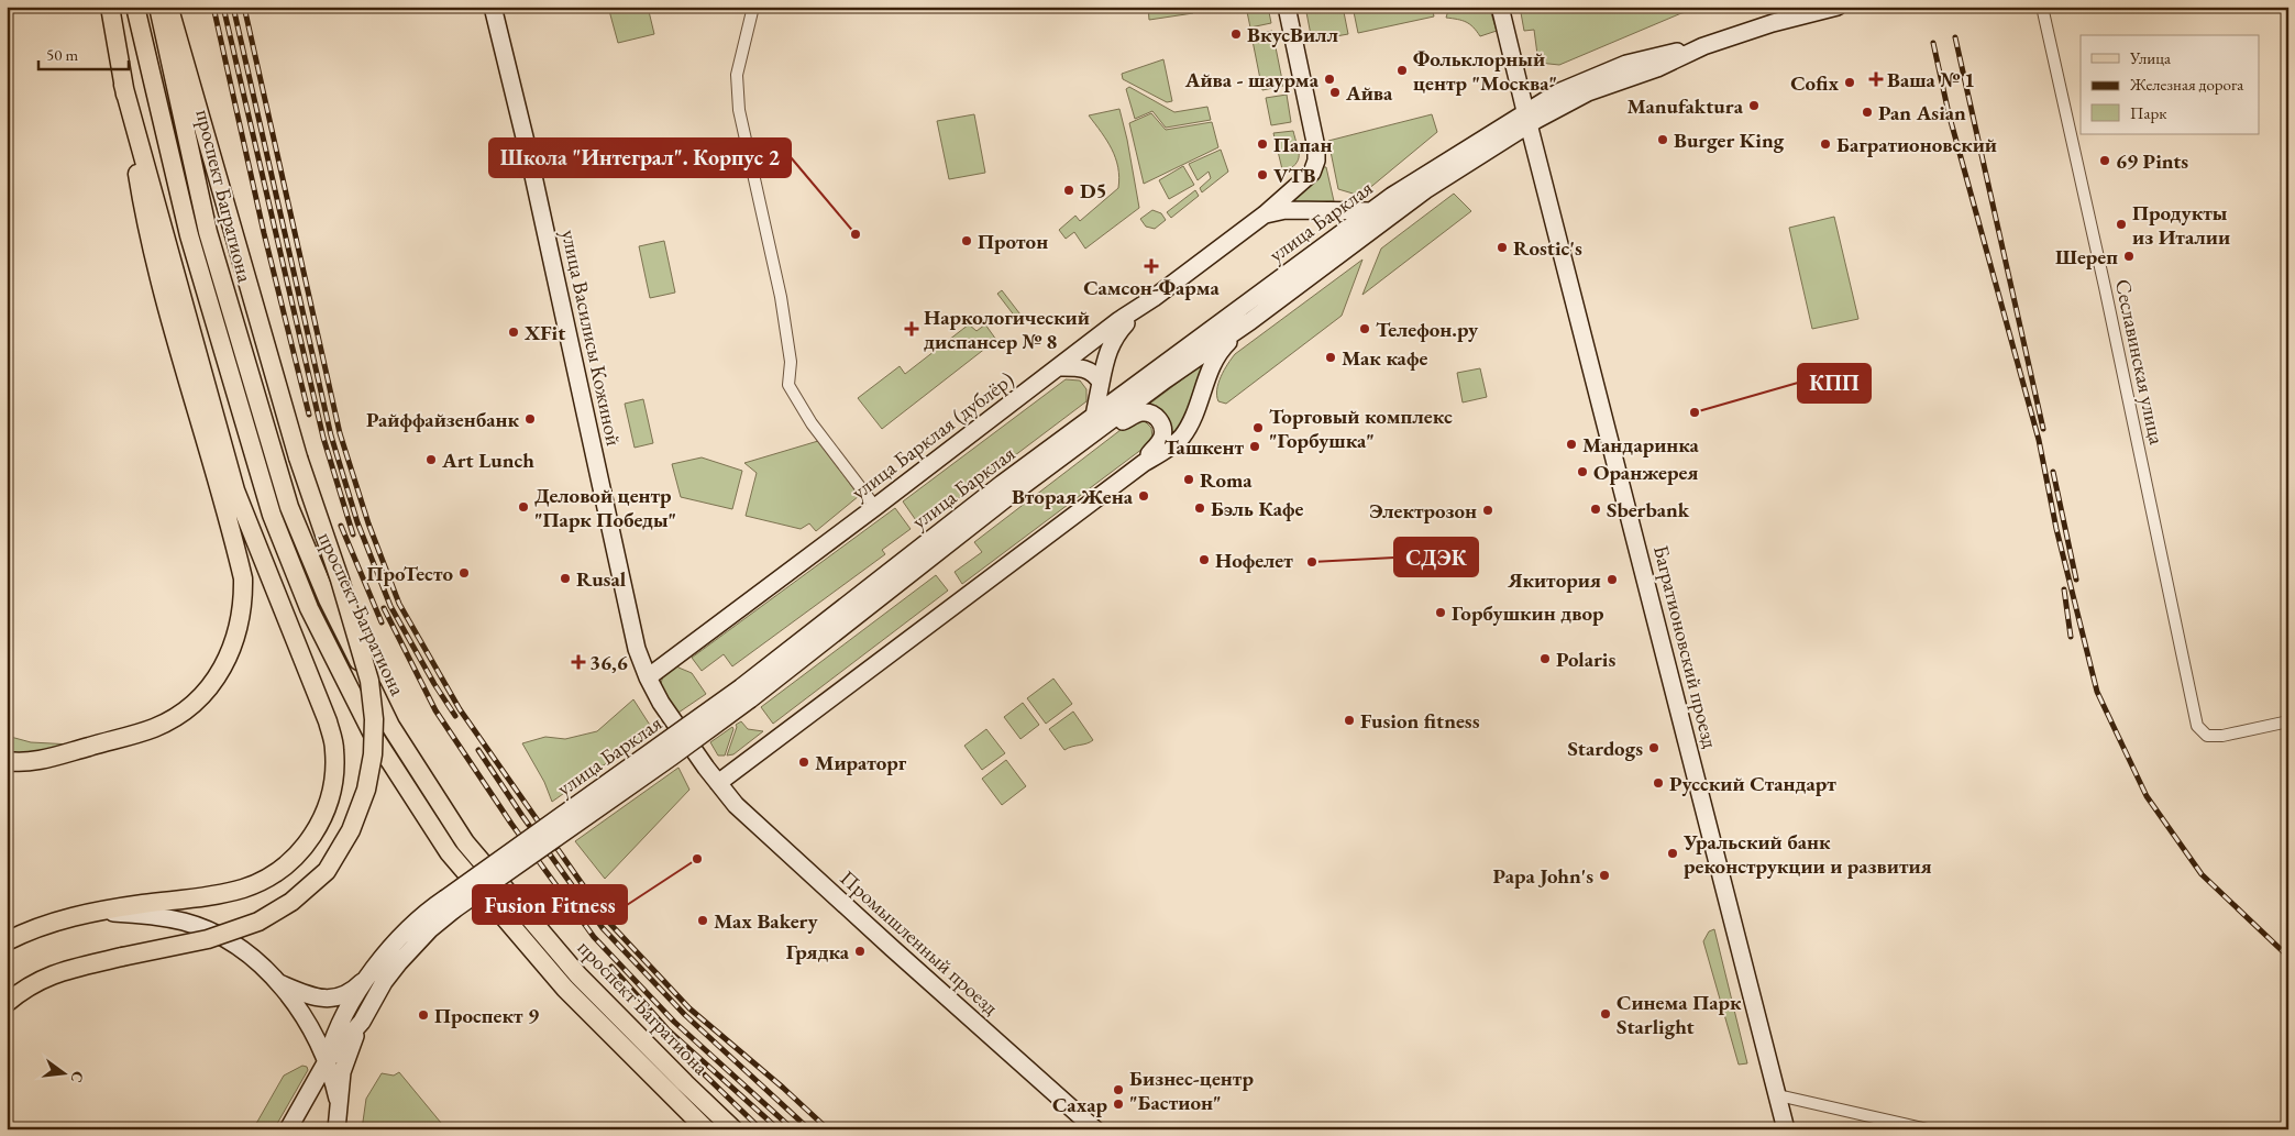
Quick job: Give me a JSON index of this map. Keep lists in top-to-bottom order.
{
  "streets": {
    "main road": ["проспект Багратиона"],
    "street": [
      "улица Барклая",
      "улица Василисы Кожиной",
      "Сеславинская улица",
      "улица Барклая (дублёр)",
      "Багратионовский проезд",
      "Промышленный проезд"
    ]
  },
  "crossings": [
    ["улица Барклая", "Багратионовский проезд"],
    ["улица Василисы Кожиной", "улица Барклая (дублёр)"],
    ["улица Василисы Кожиной", "Промышленный проезд"]
  ],
  "places": {
    "other": [
      "ВкусВилл",
      "Фольклорный центр \"Москва\"",
      "Айва - шаурма",
      "Cofix",
      "Айва",
      "Manufaktura",
      "Pan Asian",
      "Burger King",
      "Папан",
      "Багратионовский",
      "69 Pints",
      "VTB",
      "D5",
      "Продукты из Италии",
      "Школа \"Интеграл\". Корпус 2",
      "Протон",
      "Rostic's",
      "Шереп",
      "Телефон.ру",
      "XFit",
      "Мак кафе",
      "КПП",
      "Райффайзенбанк",
      "Торговый комплекс \"Горбушка\"",
      "Мандаринка",
      "Ташкент",
      "Art Lunch",
      "Оранжерея",
      "Roma",
      "Вторая Жена",
      "Деловой центр \"Парк Победы\"",
      "Бэль Кафе",
      "Sberbank",
      "Электрозон",
      "Нофелет",
      "СДЭК",
      "ПроТесто",
      "Rusal",
      "Якитория",
      "Горбушкин двор",
      "Polaris",
      "Fusion fitness",
      "Stardogs",
      "Мираторг",
      "Русский Стандарт",
      "Уральский банк реконструкции и развития",
      "Fusion Fitness",
      "Papa John's",
      "Max Bakery",
      "Грядка",
      "Синема Парк Starlight",
      "Проспект 9",
      "Бизнес-центр \"Бастион\"",
      "Сахар"
    ],
    "health": [
      "Ваша № 1",
      "Самсон-Фарма",
      "Наркологический диспансер № 8",
      "36,6"
    ]
  },
  "legend": ["Улица", "Железная дорога", "Парк"],
  "scale_bar": "50 m",
  "north": "right"
}
